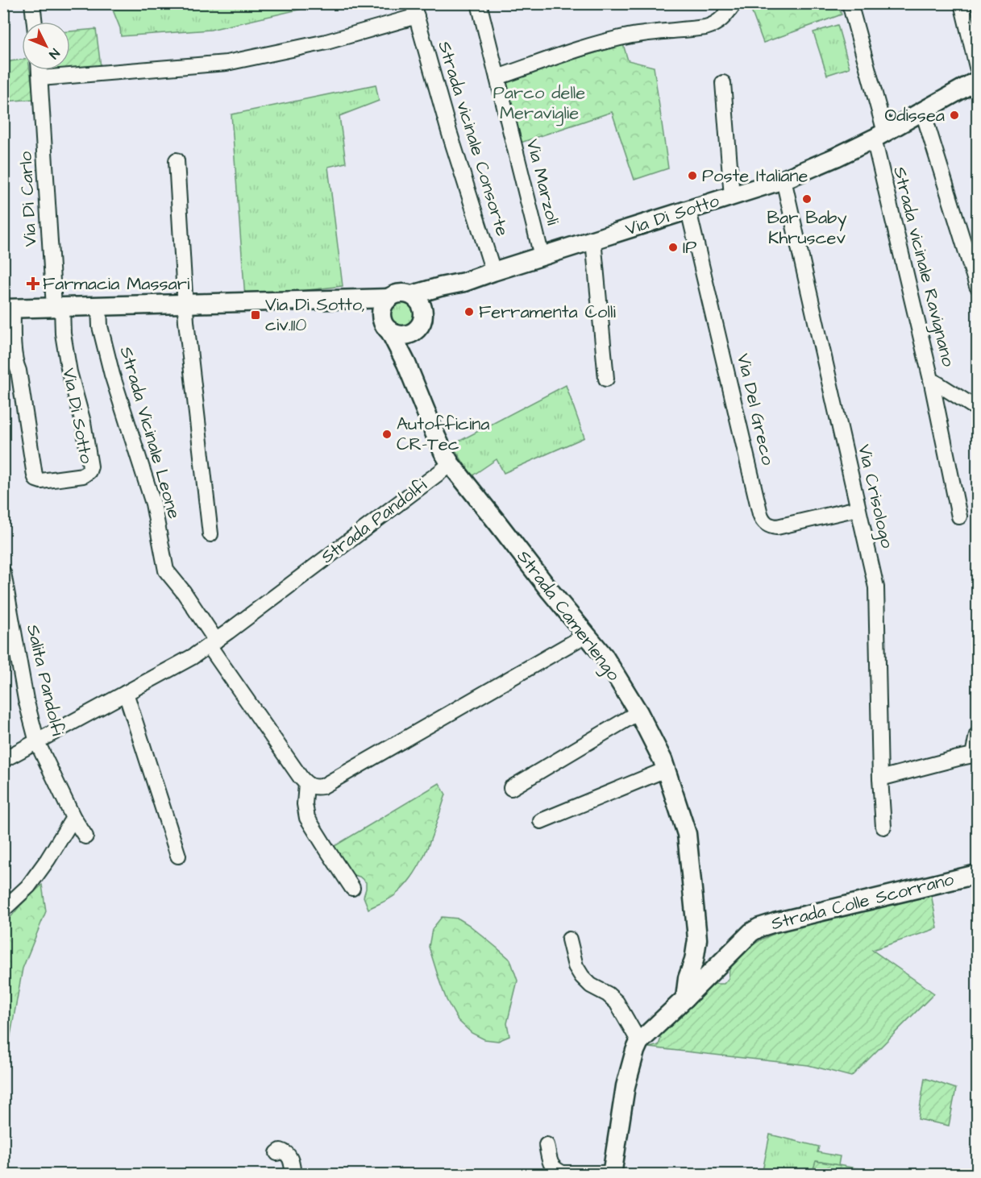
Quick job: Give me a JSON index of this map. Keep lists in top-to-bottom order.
{
  "streets": {
    "street": [
      "Strada vicinale Consorte",
      "Via Marzoli",
      "Via Di Carlo",
      "Via Di Sotto",
      "Strada vicinale Ravignano",
      "Via Del Greco",
      "Strada Vicinale Leone",
      "Via Crisologo",
      "Strada Pandolfi",
      "Strada Camerlengo",
      "Salita Pandolfi",
      "Strada Colle Scorrano"
    ]
  },
  "crossings": [
    ["Strada vicinale Consorte", "Via Di Carlo"],
    ["Strada vicinale Consorte", "Via Di Sotto"],
    ["Via Marzoli", "Via Di Sotto"],
    ["Via Di Carlo", "Via Di Sotto"],
    ["Via Di Sotto", "Strada vicinale Ravignano"],
    ["Via Di Sotto", "Via Del Greco"],
    ["Via Di Sotto", "Strada Vicinale Leone"],
    ["Via Di Sotto", "Via Crisologo"],
    ["Via Del Greco", "Via Crisologo"],
    ["Strada Vicinale Leone", "Strada Pandolfi"],
    ["Strada Pandolfi", "Strada Camerlengo"],
    ["Strada Pandolfi", "Salita Pandolfi"],
    ["Strada Camerlengo", "Strada Colle Scorrano"]
  ],
  "parks": ["Parco delle Meraviglie"],
  "places": {
    "other": [
      "Odissea",
      "Poste Italiane",
      "Bar Baby Khruscev",
      "IP",
      "Ferramenta Colli",
      "Autofficina CR-Tec"
    ],
    "health": ["Farmacia Massari"],
    "transit": ["Via Di Sotto, civ.110"]
  },
  "north": "bottom right"
}
